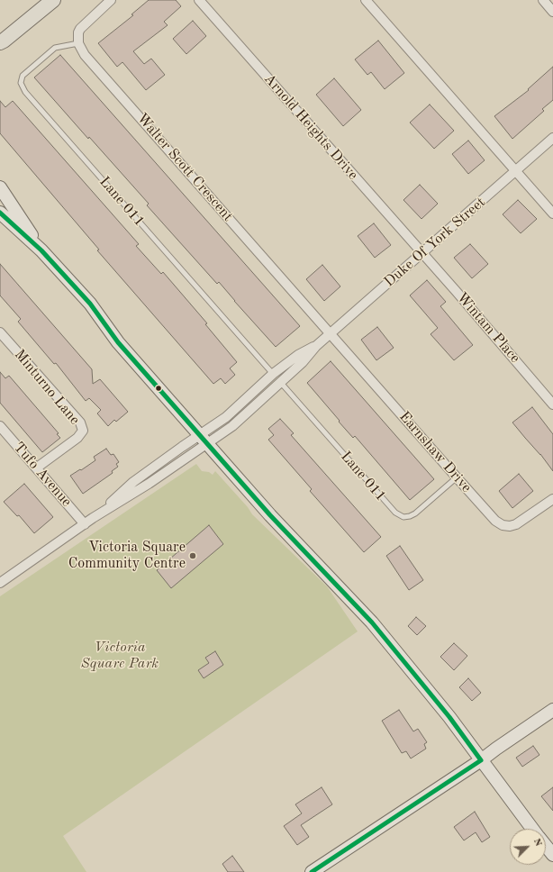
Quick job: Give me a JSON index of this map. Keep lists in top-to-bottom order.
{
  "streets": {
    "street": [
      "Arnold Heights Drive",
      "Walter Scott Crescent",
      "Duke Of York Street",
      "Wintam Place",
      "Minturno Lane",
      "Earnshaw Drive",
      "Tufo Avenue"
    ],
    "lane": ["Lane 011"]
  },
  "crossings": [
    ["Arnold Heights Drive", "Duke Of York Street"],
    ["Arnold Heights Drive", "Wintam Place"],
    ["Walter Scott Crescent", "Lane 011"],
    ["Walter Scott Crescent", "Duke Of York Street"],
    ["Walter Scott Crescent", "Earnshaw Drive"],
    ["Lane 011", "Duke Of York Street"],
    ["Lane 011", "Earnshaw Drive"],
    ["Duke Of York Street", "Wintam Place"],
    ["Duke Of York Street", "Earnshaw Drive"],
    ["Minturno Lane", "Tufo Avenue"]
  ],
  "parks": ["Victoria Square Park"],
  "places": ["Victoria Square Community Centre"],
  "north": "top right"
}
